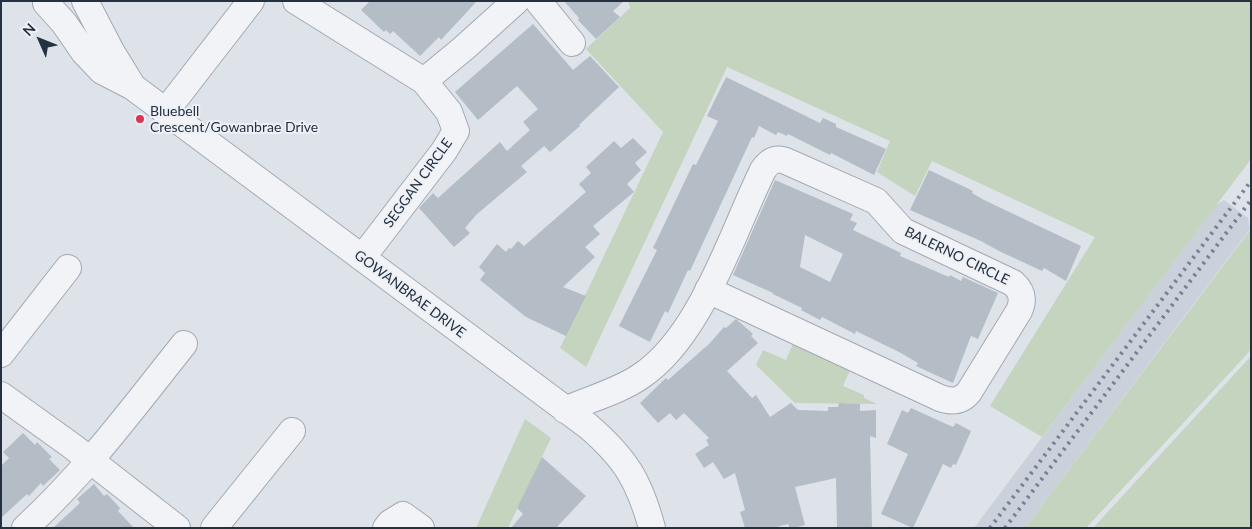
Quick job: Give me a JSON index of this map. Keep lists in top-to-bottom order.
{
  "streets": {
    "street": ["SEGGAN CIRCLE", "BALERNO CIRCLE", "GOWANBRAE DRIVE"]
  },
  "crossings": [
    ["SEGGAN CIRCLE", "GOWANBRAE DRIVE"],
    ["BALERNO CIRCLE", "GOWANBRAE DRIVE"]
  ],
  "places": ["Bluebell Crescent/Gowanbrae Drive"],
  "north": "top left"
}
